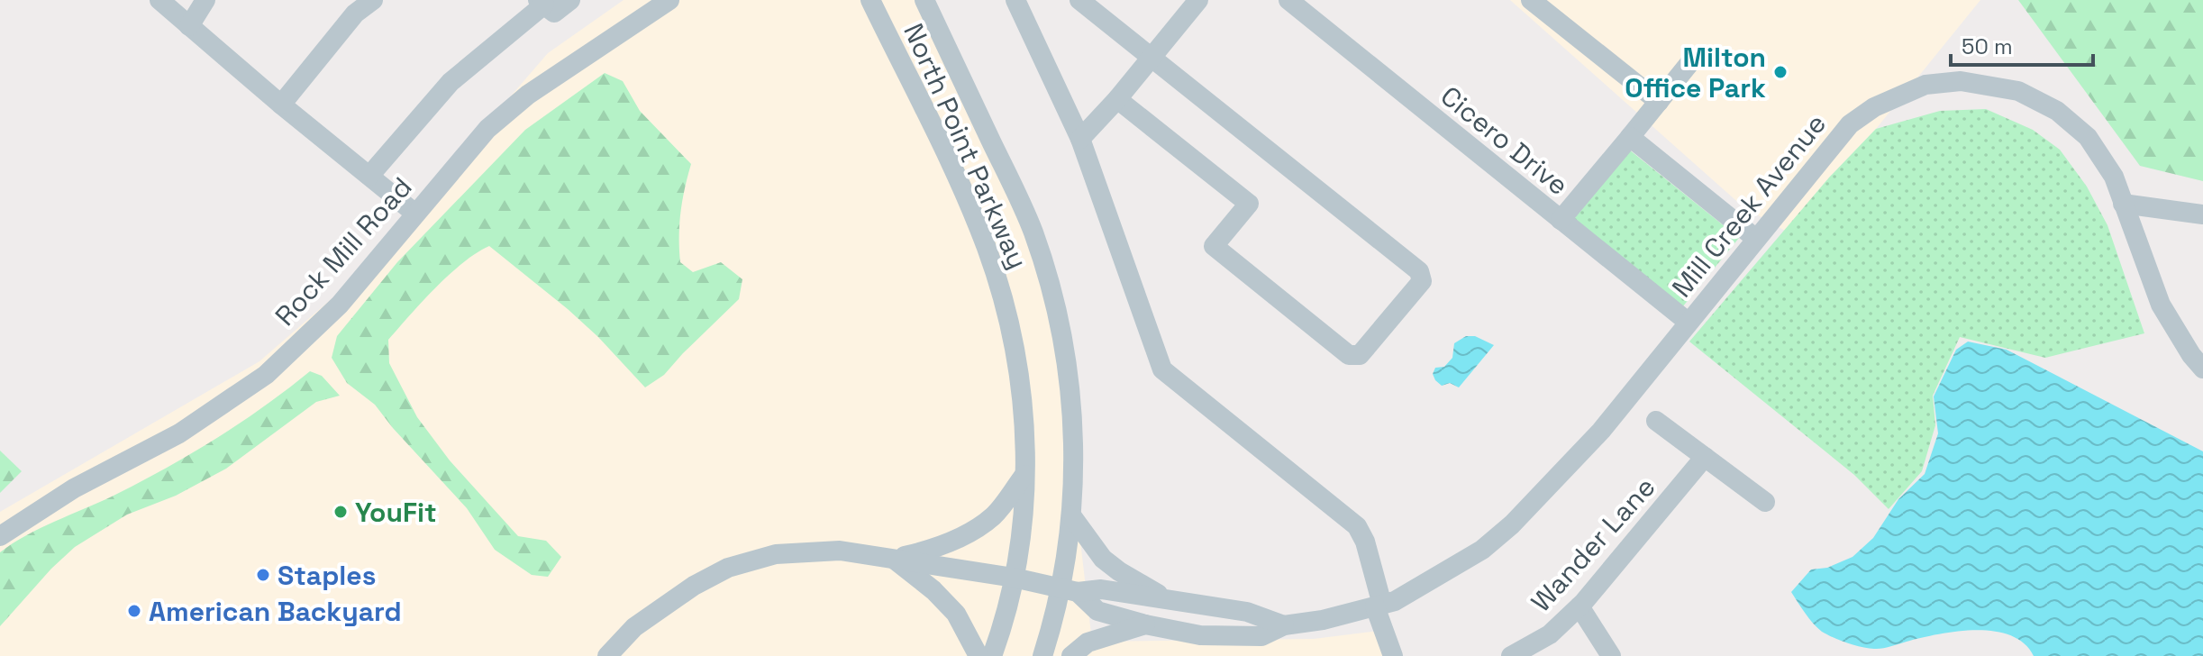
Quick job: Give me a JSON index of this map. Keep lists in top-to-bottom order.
{
  "streets": {
    "street": [
      "Cicero Drive",
      "North Point Parkway",
      "Mill Creek Avenue",
      "Rock Mill Road",
      "Wander Lane"
    ]
  },
  "crossings": [
    ["Cicero Drive", "Mill Creek Avenue"],
    ["North Point Parkway", "Mill Creek Avenue"]
  ],
  "places": [
    "Milton Office Park",
    "YouFit",
    "Staples",
    "American Backyard"
  ],
  "scale_bar": "50 m"
}
